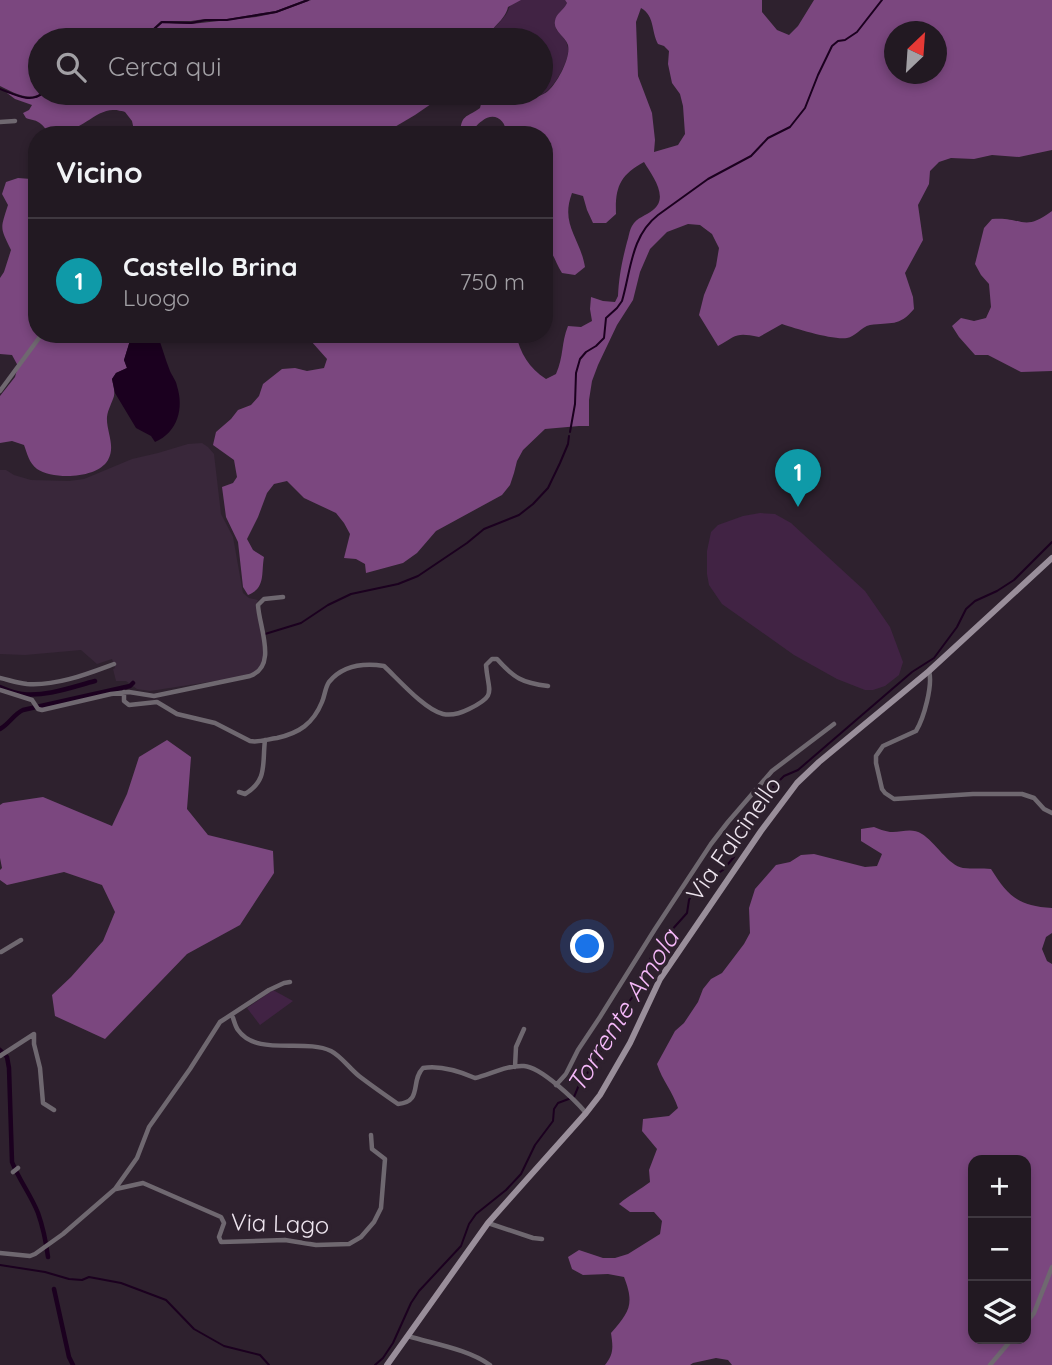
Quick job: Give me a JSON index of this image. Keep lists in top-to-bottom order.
{
  "streets": {
    "street": ["Via Falcinello", "Via Lago"]
  },
  "water": ["Torrente Amola"],
  "north": "top right",
  "page": {
    "search": "Cerca qui",
    "heading": "Vicino",
    "list": [
      {
        "mark": "1",
        "name": "Castello Brina",
        "note": "Luogo",
        "value": "750 m"
      }
    ],
    "pins": "1",
    "map_buttons": ["+", "−"]
  }
}
